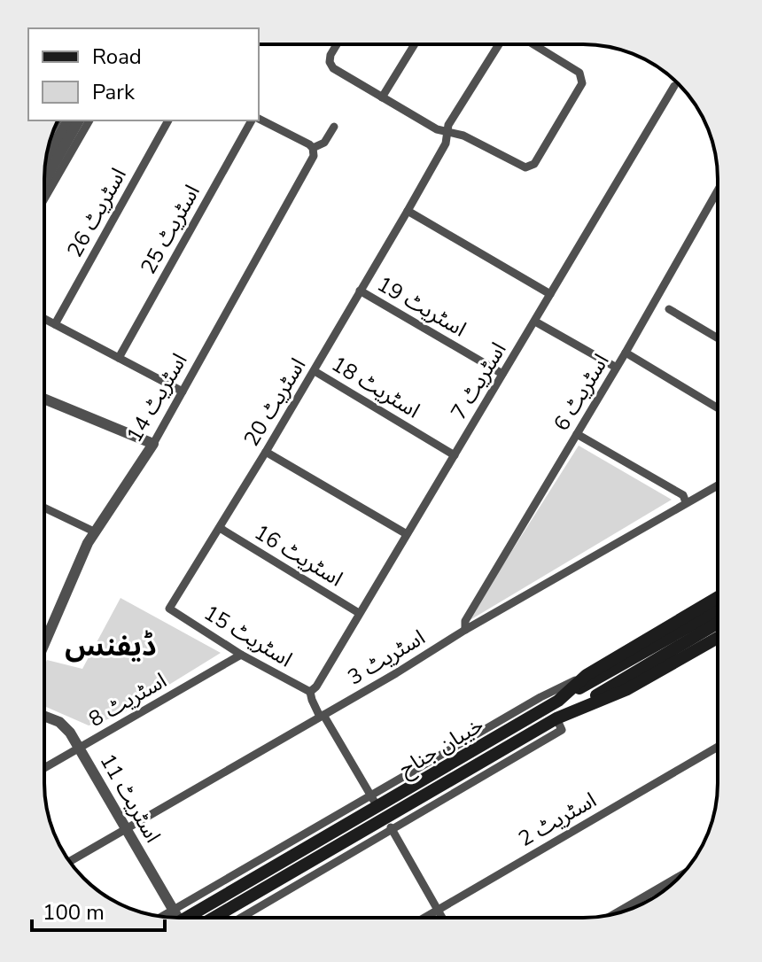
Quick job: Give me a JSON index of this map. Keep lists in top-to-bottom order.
{
  "streets": {
    "main road": ["خیبان جناح"],
    "street": [
      "اسٹریٹ 26",
      "اسٹریٹ 25",
      "اسٹریٹ 19",
      "اسٹریٹ 7",
      "اسٹریٹ 18",
      "اسٹریٹ 6",
      "اسٹریٹ 14",
      "اسٹریٹ 20",
      "اسٹریٹ 16",
      "اسٹریٹ 15",
      "اسٹریٹ 3",
      "اسٹریٹ 8",
      "اسٹریٹ 11",
      "اسٹریٹ 2"
    ]
  },
  "crossings": [
    ["اسٹریٹ 19", "اسٹریٹ 7"],
    ["اسٹریٹ 19", "اسٹریٹ 20"],
    ["اسٹریٹ 7", "اسٹریٹ 18"],
    ["اسٹریٹ 7", "اسٹریٹ 16"],
    ["اسٹریٹ 7", "اسٹریٹ 15"],
    ["اسٹریٹ 18", "اسٹریٹ 20"],
    ["اسٹریٹ 6", "اسٹریٹ 3"],
    ["اسٹریٹ 20", "اسٹریٹ 16"],
    ["اسٹریٹ 20", "اسٹریٹ 15"],
    ["اسٹریٹ 15", "اسٹریٹ 8"],
    ["اسٹریٹ 3", "اسٹریٹ 11"],
    ["اسٹریٹ 8", "اسٹریٹ 11"],
    ["خیبان جناح", "اسٹریٹ 11"]
  ],
  "districts": ["ڈیفنس"],
  "legend": ["Road", "Park"],
  "scale_bar": "100 m"
}
